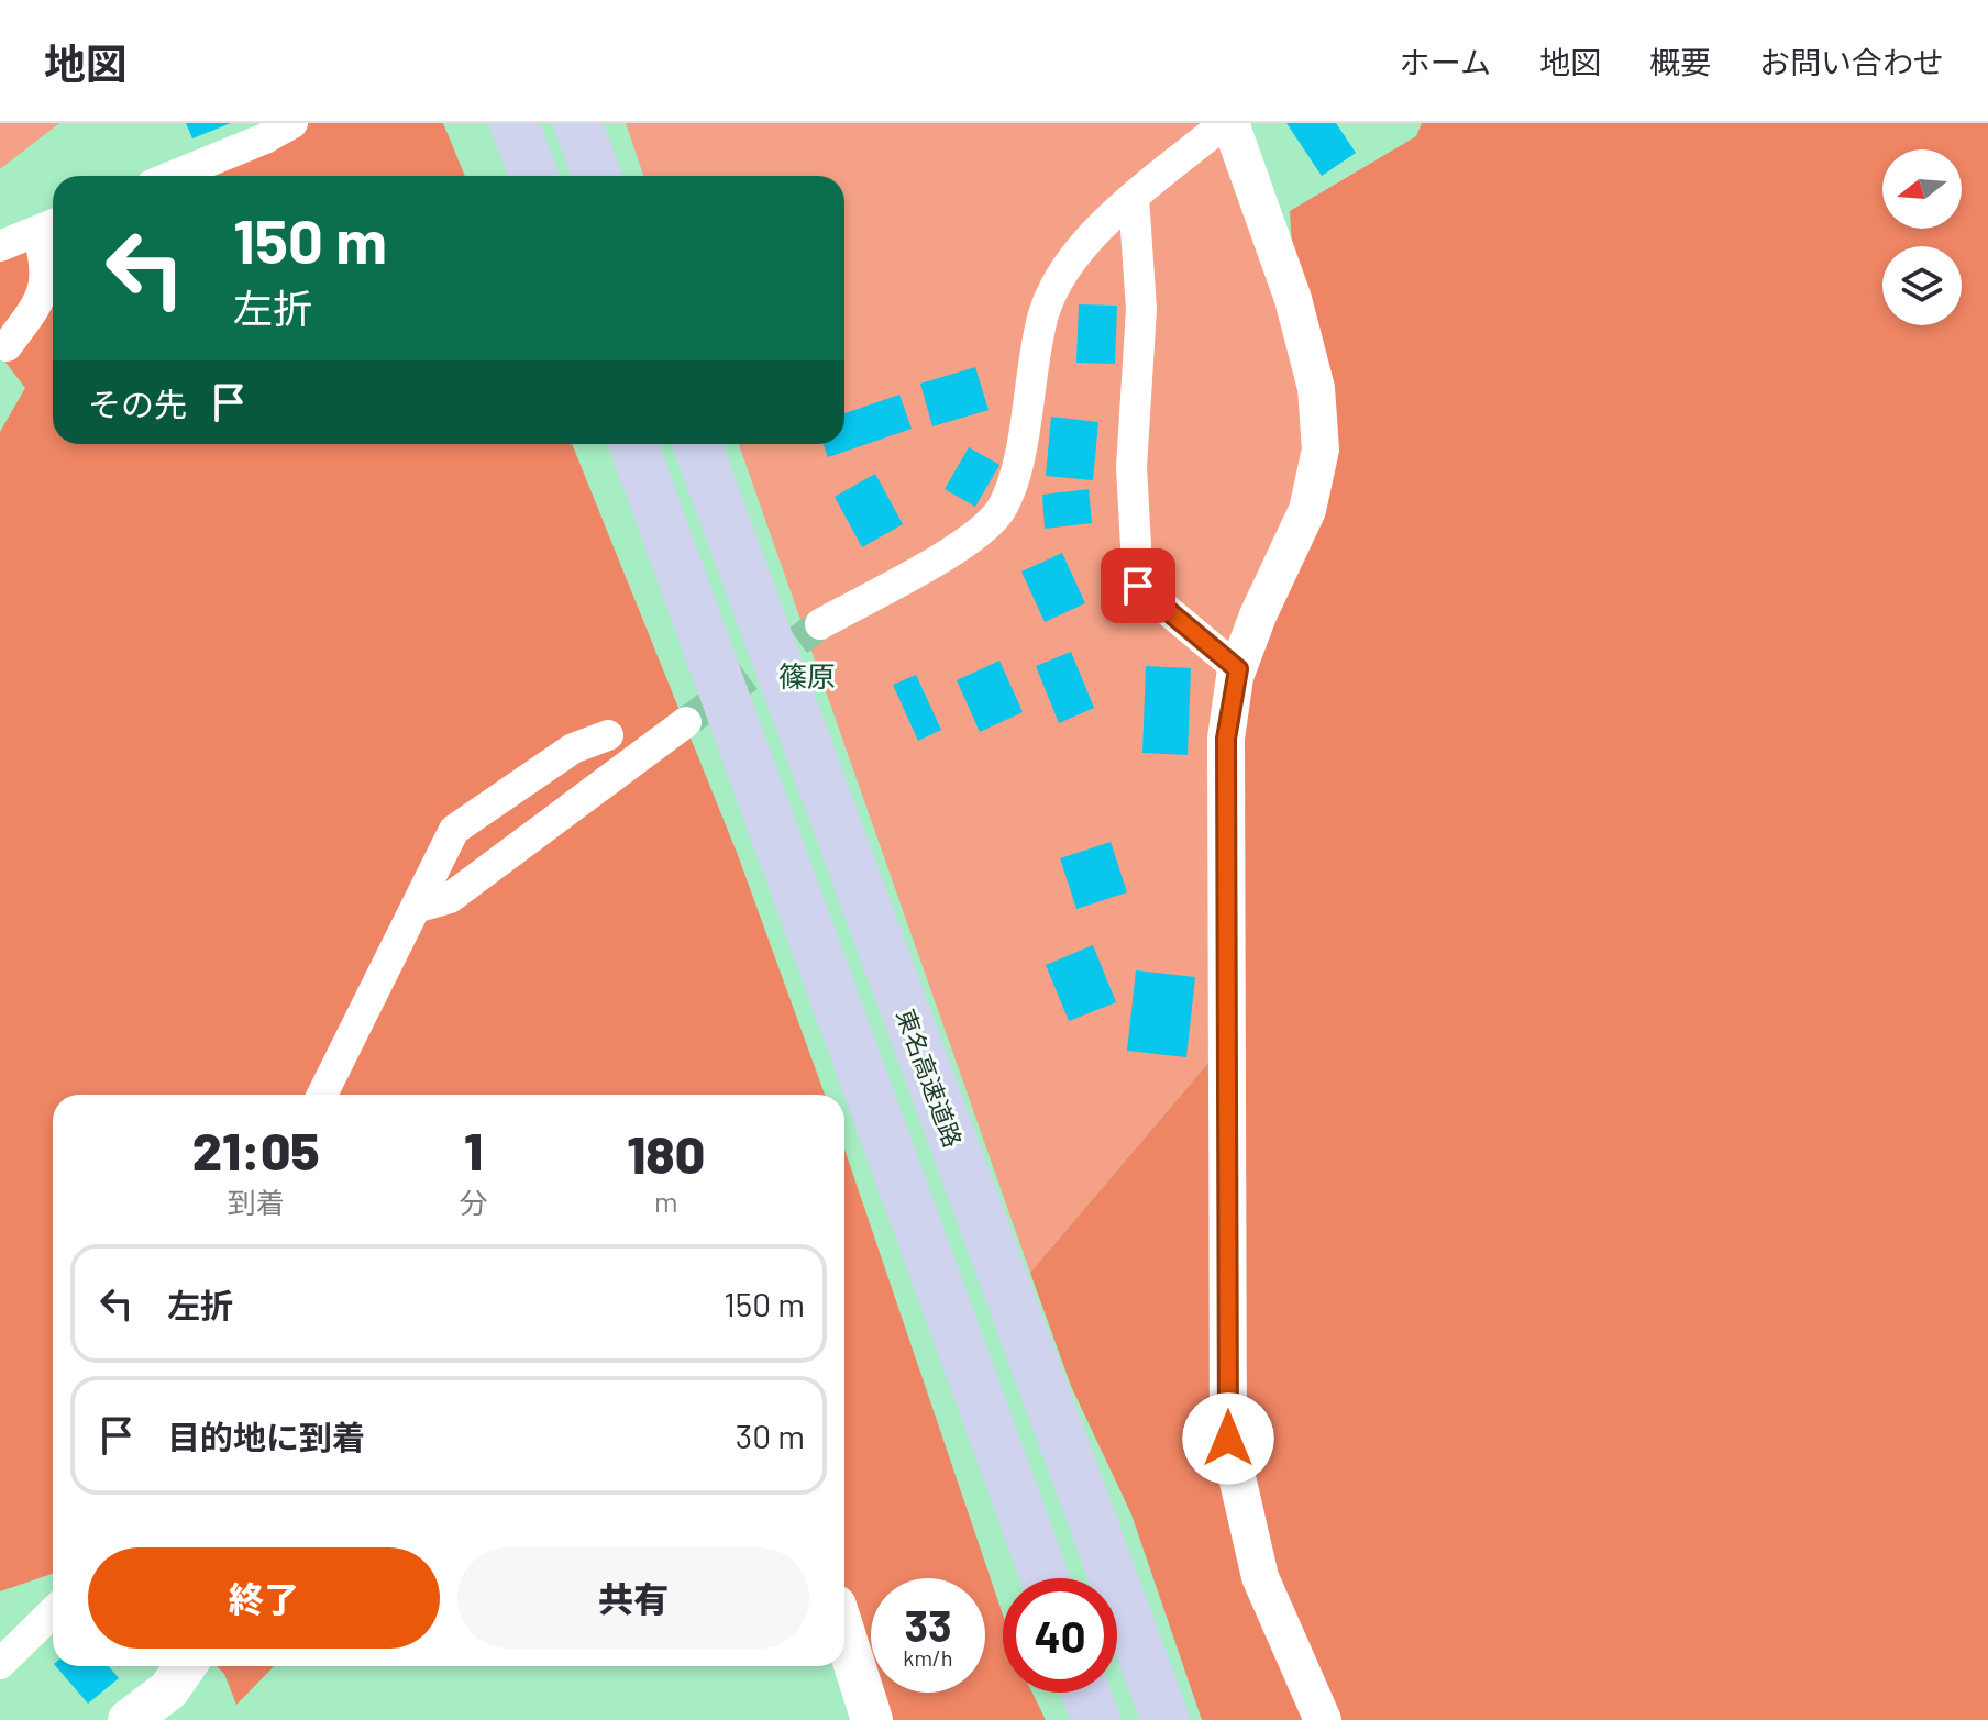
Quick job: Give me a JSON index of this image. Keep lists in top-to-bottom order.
{
  "streets": {
    "highway": ["東名高速道路"]
  },
  "districts": ["篠原"],
  "north": "left",
  "page": {
    "header": "地図",
    "nav": [
      "ホーム",
      "地図",
      "概要",
      "お問い合わせ"
    ],
    "turn": ["150 m", "左折"],
    "then": "その先",
    "eta": [
      "21:05",
      "到着",
      "1",
      "分",
      "180",
      "m"
    ],
    "list": [
      {
        "name": "左折",
        "value": "150 m"
      },
      {
        "name": "目的地に到着",
        "value": "30 m"
      }
    ],
    "buttons": ["終了", "共有"],
    "speed": "33 km/h",
    "limit": "40"
  }
}
